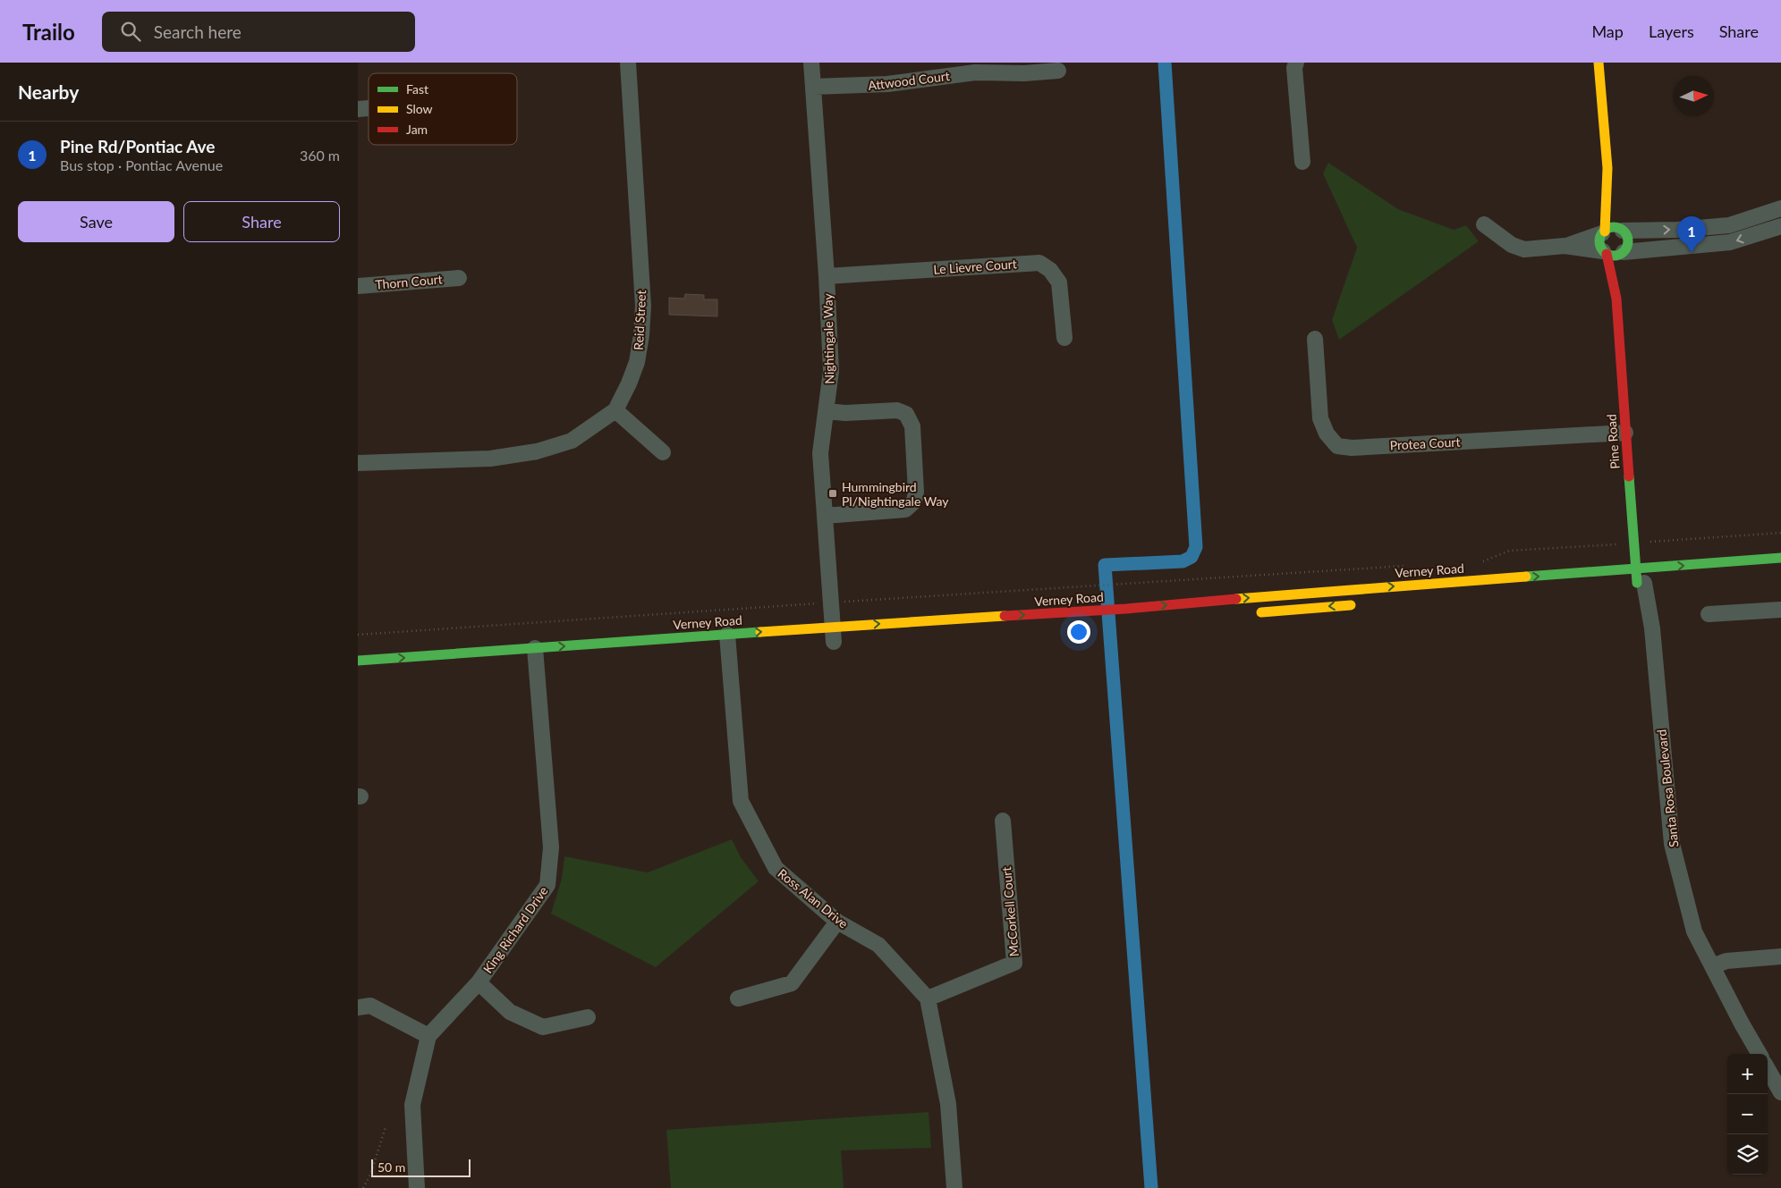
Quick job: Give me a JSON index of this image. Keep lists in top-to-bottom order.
{
  "streets": {
    "street": [
      "Attwood Court",
      "Le Lievre Court",
      "Thorn Court",
      "Reid Street",
      "Nightingale Way",
      "Pine Road",
      "Protea Court",
      "Verney Road",
      "Santa Rosa Boulevard",
      "Ross Alan Drive",
      "McCorkell Court",
      "King Richard Drive"
    ]
  },
  "crossings": [
    ["Attwood Court", "Nightingale Way"],
    ["Le Lievre Court", "Nightingale Way"],
    ["Nightingale Way", "Verney Road"],
    ["Pine Road", "Protea Court"],
    ["Pine Road", "Verney Road"],
    ["Pine Road", "Santa Rosa Boulevard"],
    ["Verney Road", "Ross Alan Drive"],
    ["Verney Road", "King Richard Drive"],
    ["Ross Alan Drive", "McCorkell Court"]
  ],
  "one_way": ["Verney Road"],
  "places": {
    "transit": ["Hummingbird Pl/Nightingale Way"]
  },
  "legend": ["Fast", "Slow", "Jam"],
  "scale_bar": "50 m",
  "north": "right",
  "page": {
    "header": "Trailo",
    "search": "Search here",
    "nav": ["Map", "Layers", "Share"],
    "heading": "Nearby",
    "list": [
      {
        "mark": "1",
        "name": "Pine Rd/Pontiac Ave",
        "note": "Bus stop · Pontiac Avenue",
        "value": "360 m"
      }
    ],
    "buttons": ["Save", "Share"],
    "pins": "1",
    "map_buttons": ["+", "−"],
    "scale": "50 m"
  }
}
